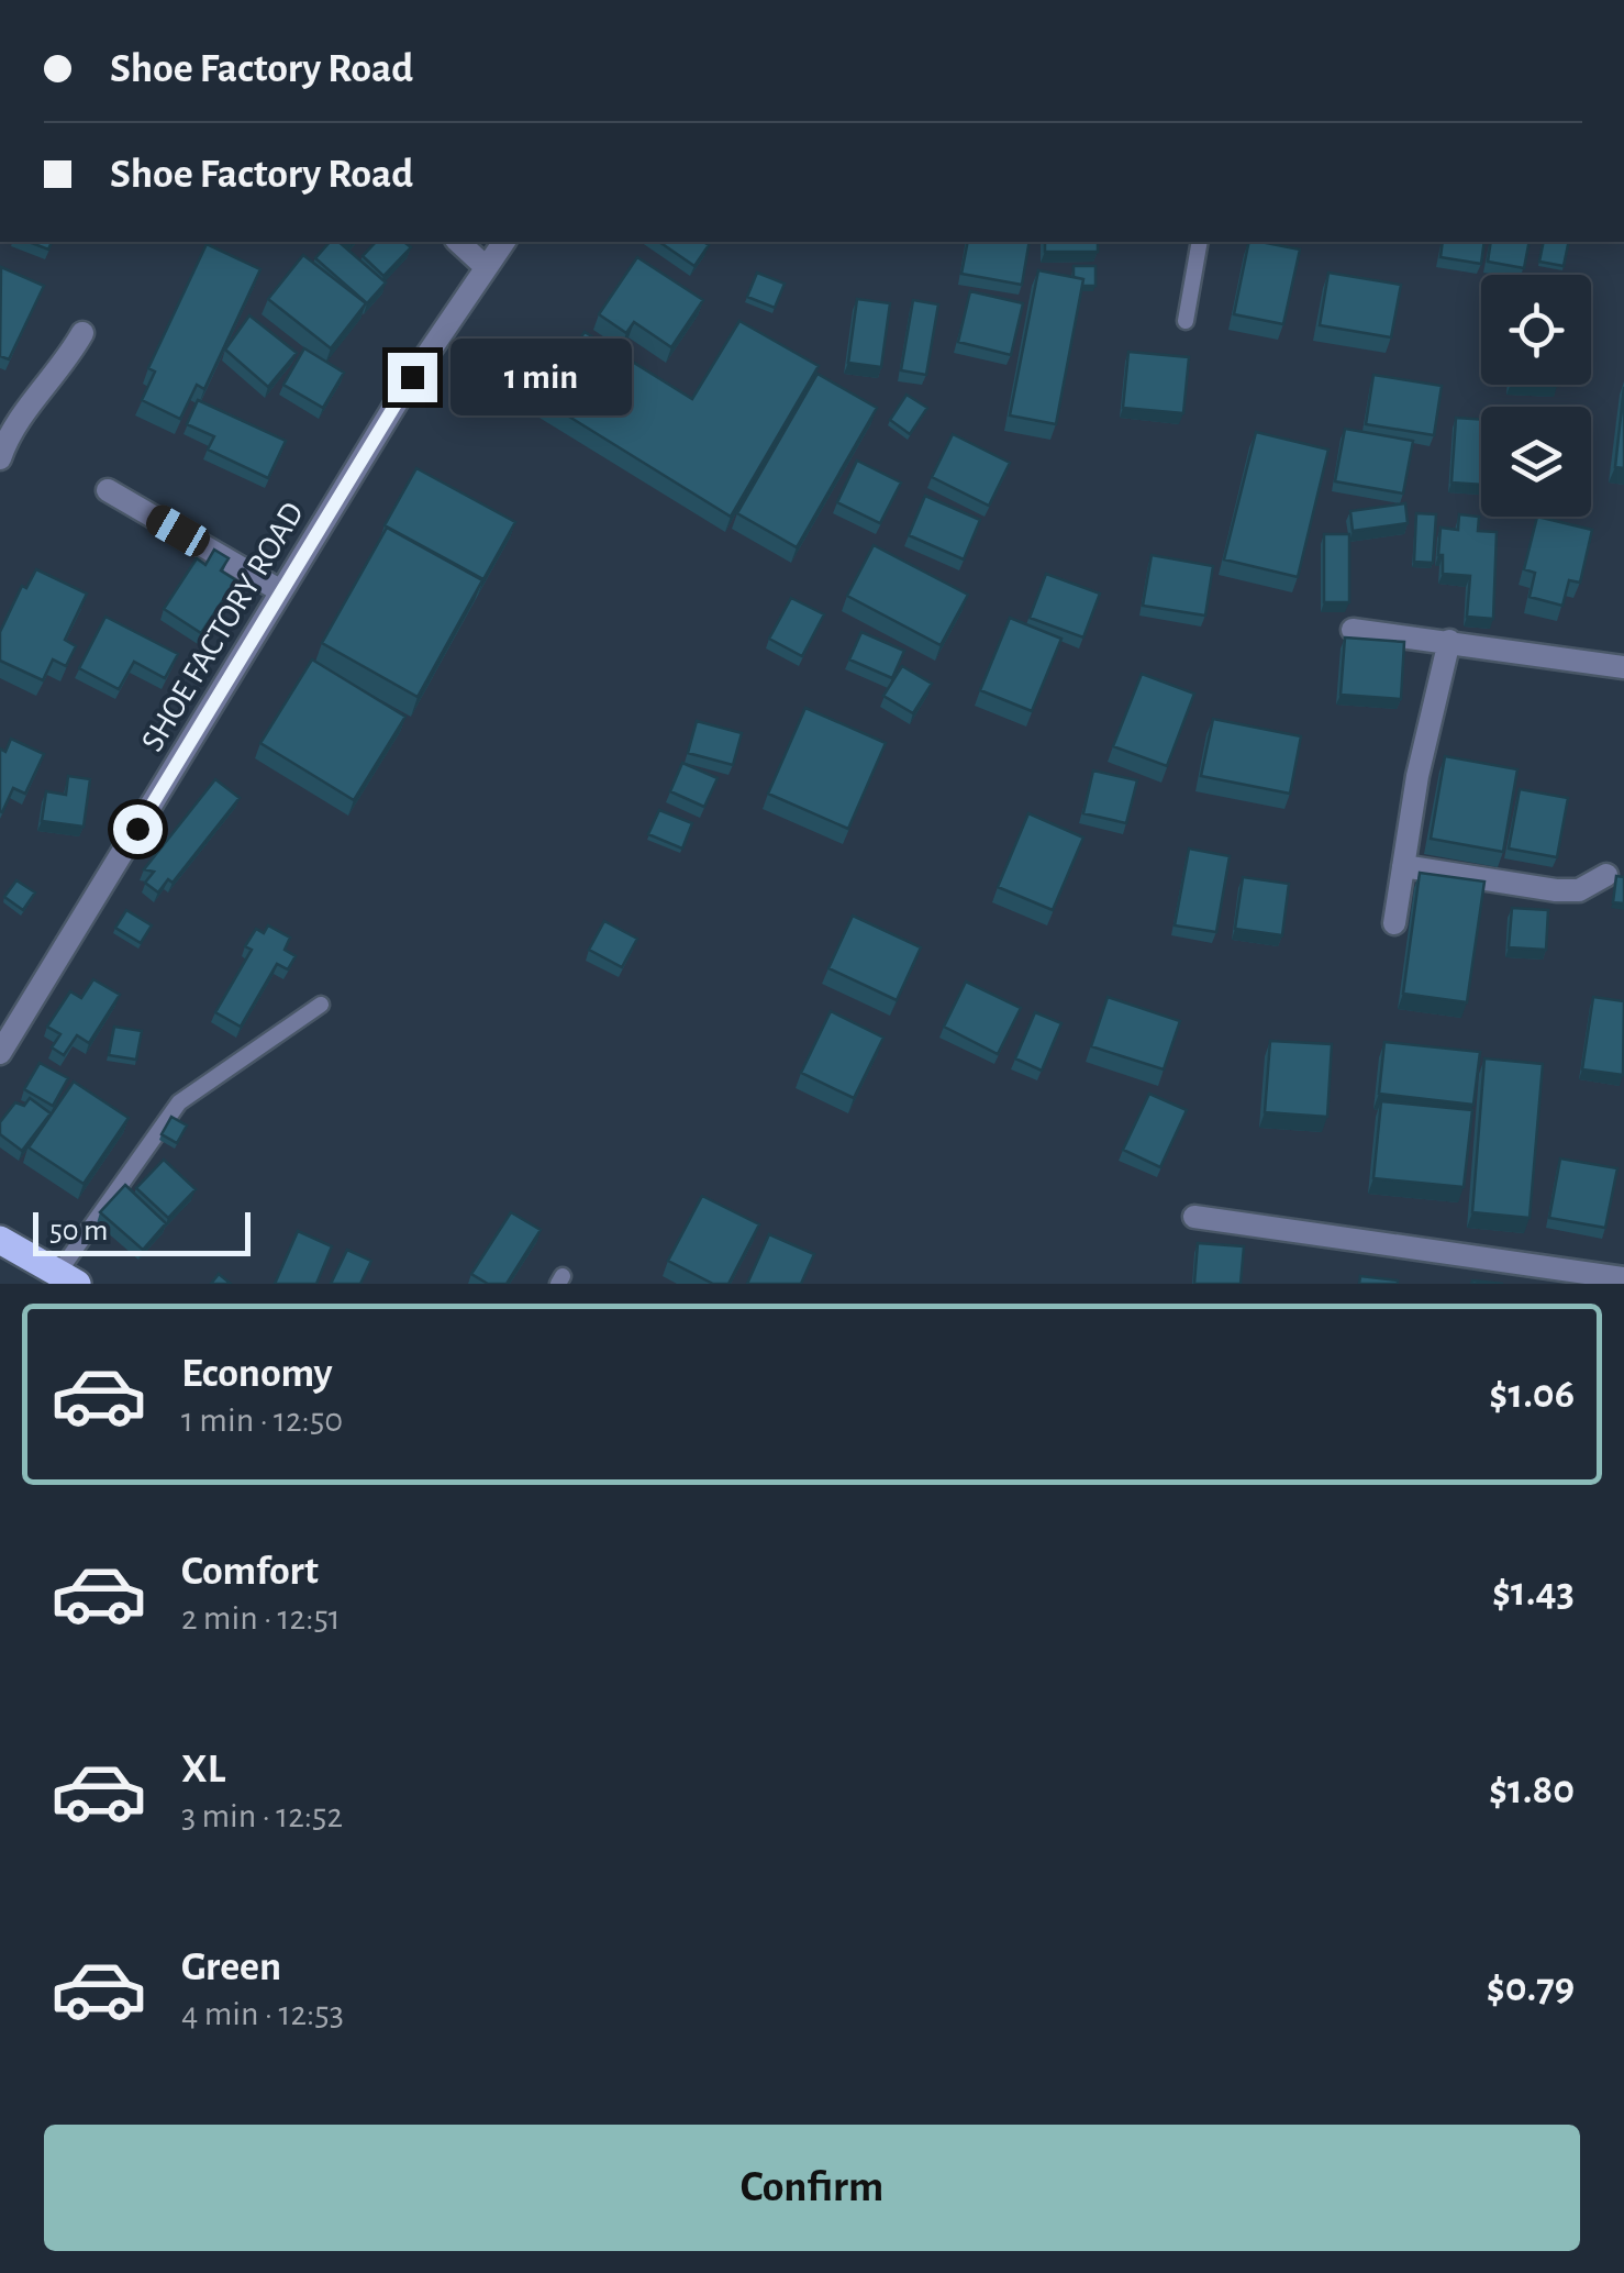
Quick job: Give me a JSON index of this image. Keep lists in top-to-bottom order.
{
  "streets": {
    "street": ["SHOE FACTORY ROAD"]
  },
  "scale_bar": "50 m",
  "page": {
    "banner": ["Shoe Factory Road", "Shoe Factory Road"],
    "bubble": "1 min",
    "scale": "50 m",
    "list": [
      {
        "name": "Economy",
        "note": "1 min · 12:50",
        "value": "$1.06"
      },
      {
        "name": "Comfort",
        "note": "2 min · 12:51",
        "value": "$1.43"
      },
      {
        "name": "XL",
        "note": "3 min · 12:52",
        "value": "$1.80"
      },
      {
        "name": "Green",
        "note": "4 min · 12:53",
        "value": "$0.79"
      }
    ],
    "buttons": "Confirm"
  }
}
